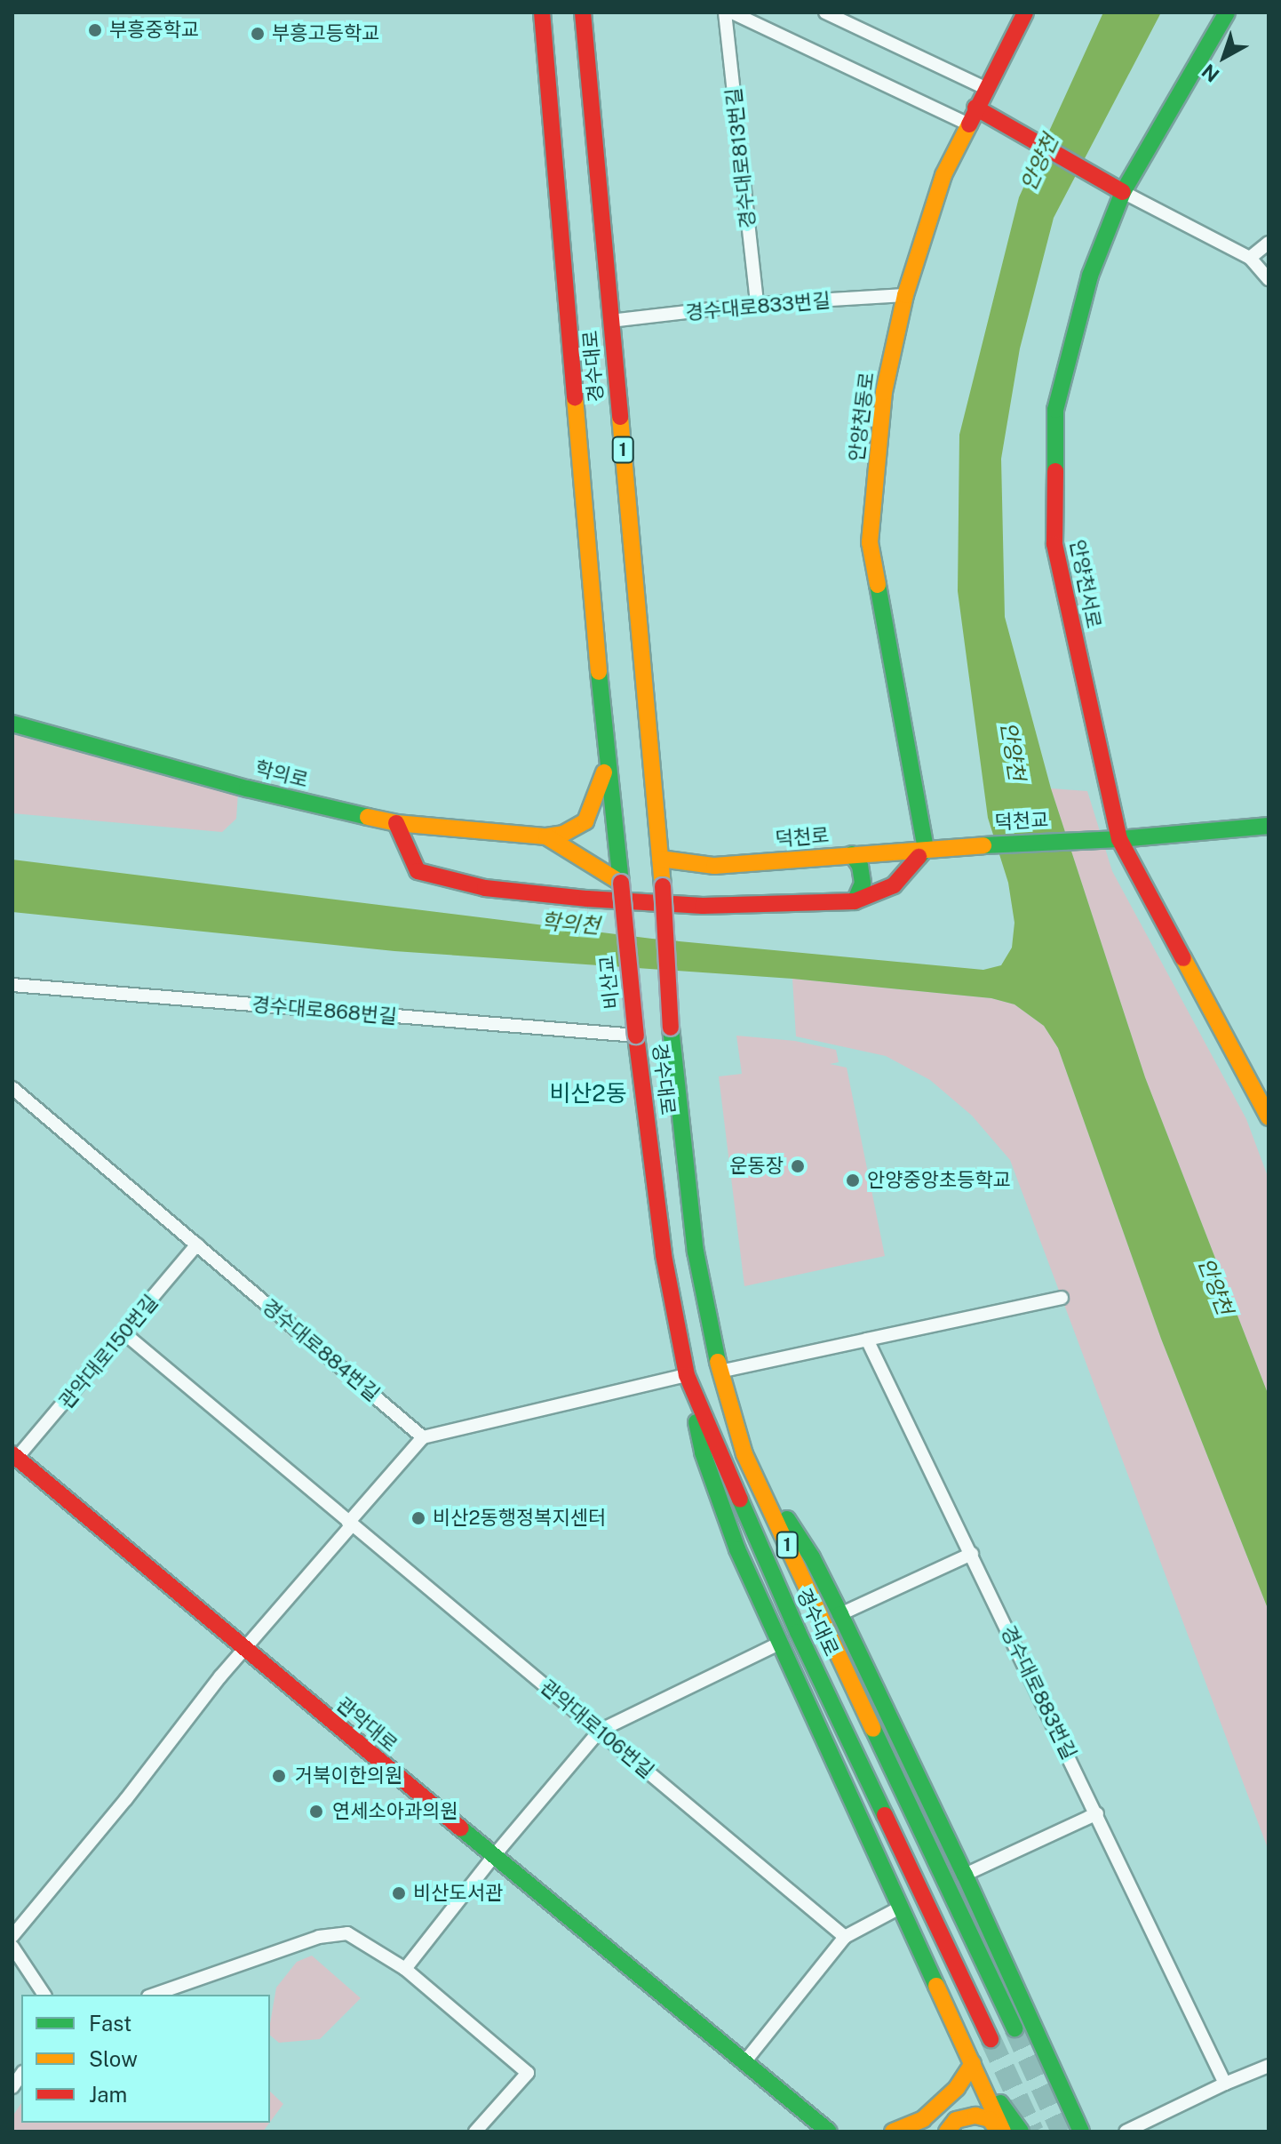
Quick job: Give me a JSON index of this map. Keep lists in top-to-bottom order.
{
  "streets": {
    "main road": [
      "경수대로",
      "안양천동로",
      "1",
      "안양천서로",
      "학의로",
      "덕천교",
      "덕천로",
      "비산교",
      "관악대로"
    ],
    "street": [
      "경수대로813번길",
      "경수대로833번길",
      "경수대로868번길",
      "경수대로884번길",
      "관악대로150번길",
      "경수대로883번길",
      "관악대로106번길"
    ]
  },
  "crossings": [
    ["경수대로813번길", "경수대로833번길"],
    ["경수대로833번길", "경수대로"],
    ["경수대로833번길", "안양천동로"],
    ["경수대로", "덕천로"],
    ["경수대로", "비산교"],
    ["경수대로", "경수대로868번길"],
    ["안양천동로", "덕천로"],
    ["안양천서로", "덕천교"],
    ["덕천교", "덕천로"],
    ["비산교", "경수대로868번길"],
    ["경수대로884번길", "관악대로150번길"],
    ["관악대로150번길", "관악대로"],
    ["관악대로150번길", "관악대로106번길"]
  ],
  "districts": ["비산2동"],
  "water": ["안양천", "학의천"],
  "places": [
    "부흥중학교",
    "부흥고등학교",
    "운동장",
    "안양중앙초등학교",
    "비산2동행정복지센터",
    "거북이한의원",
    "연세소아과의원",
    "비산도서관"
  ],
  "legend": ["Fast", "Slow", "Jam"],
  "north": "bottom left"
}
